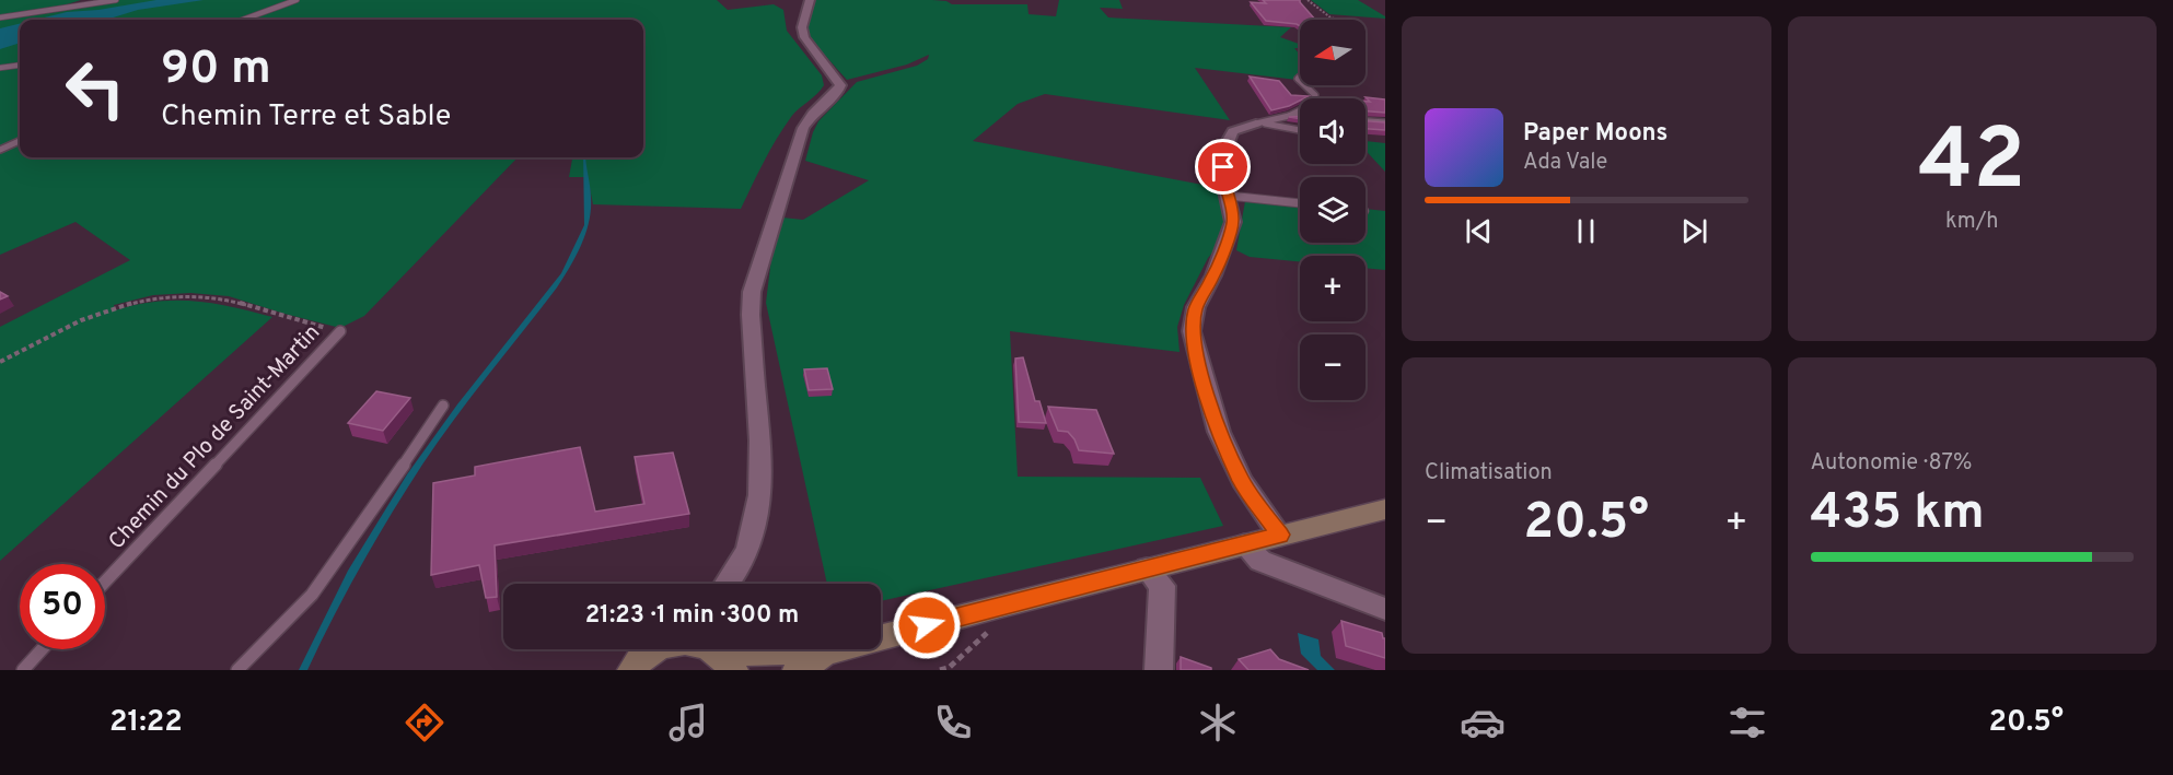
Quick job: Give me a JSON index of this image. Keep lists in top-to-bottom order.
{
  "streets": {
    "lane": ["Chemin du Plo de Saint-Martin"]
  },
  "north": "left",
  "page": {
    "tile": [
      ["42", "km/h"],
      "Climatisation",
      ["Autonomie · 87%", "435 km"]
    ],
    "map_buttons": ["+", "−"],
    "turn": ["90 m", "Chemin Terre et Sable"],
    "song": ["Paper Moons", "Ada Vale"],
    "heat": ["−", "20.5°", "+"],
    "limit": "50",
    "trip": "21:23 · 1 min · 300 m",
    "tabs": ["21:22", "20.5°"]
  }
}
